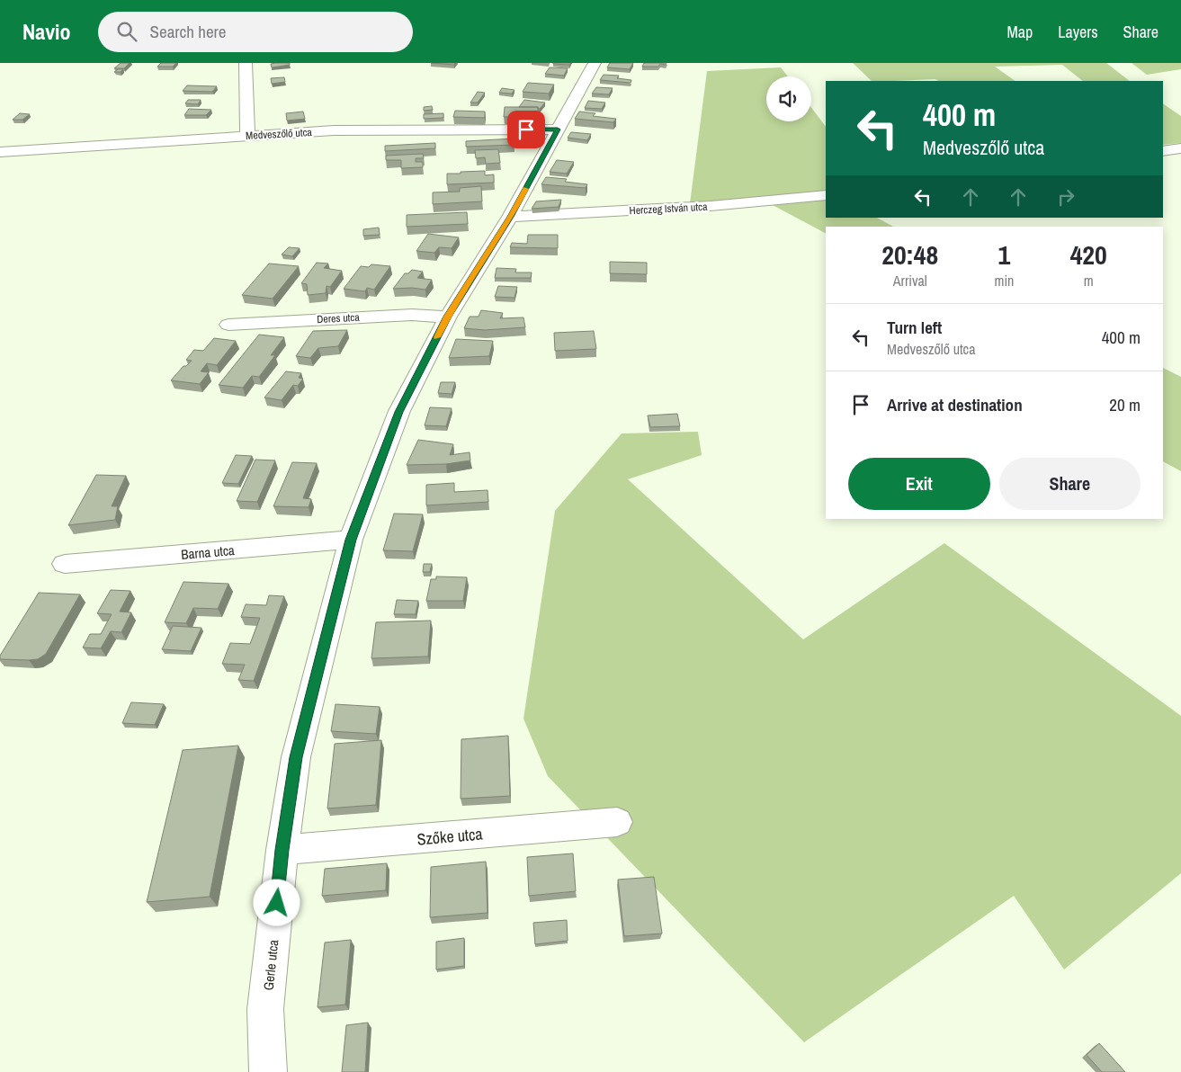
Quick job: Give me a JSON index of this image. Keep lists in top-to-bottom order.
{
  "streets": {
    "street": [
      "Medveszőlő utca",
      "Herczeg István utca",
      "Deres utca",
      "Barna utca",
      "Szőke utca",
      "Gerle utca"
    ]
  },
  "crossings": [
    ["Medveszőlő utca", "Gerle utca"],
    ["Herczeg István utca", "Gerle utca"],
    ["Deres utca", "Gerle utca"],
    ["Barna utca", "Gerle utca"],
    ["Szőke utca", "Gerle utca"]
  ],
  "page": {
    "header": "Navio",
    "search": "Search here",
    "nav": ["Map", "Layers", "Share"],
    "turn": ["400 m", "Medveszőlő utca"],
    "eta": [
      "20:48",
      "Arrival",
      "1",
      "min",
      "420",
      "m"
    ],
    "list": [
      {
        "name": "Turn left",
        "note": "Medveszőlő utca",
        "value": "400 m"
      },
      {
        "name": "Arrive at destination",
        "value": "20 m"
      }
    ],
    "buttons": ["Exit", "Share"]
  }
}
